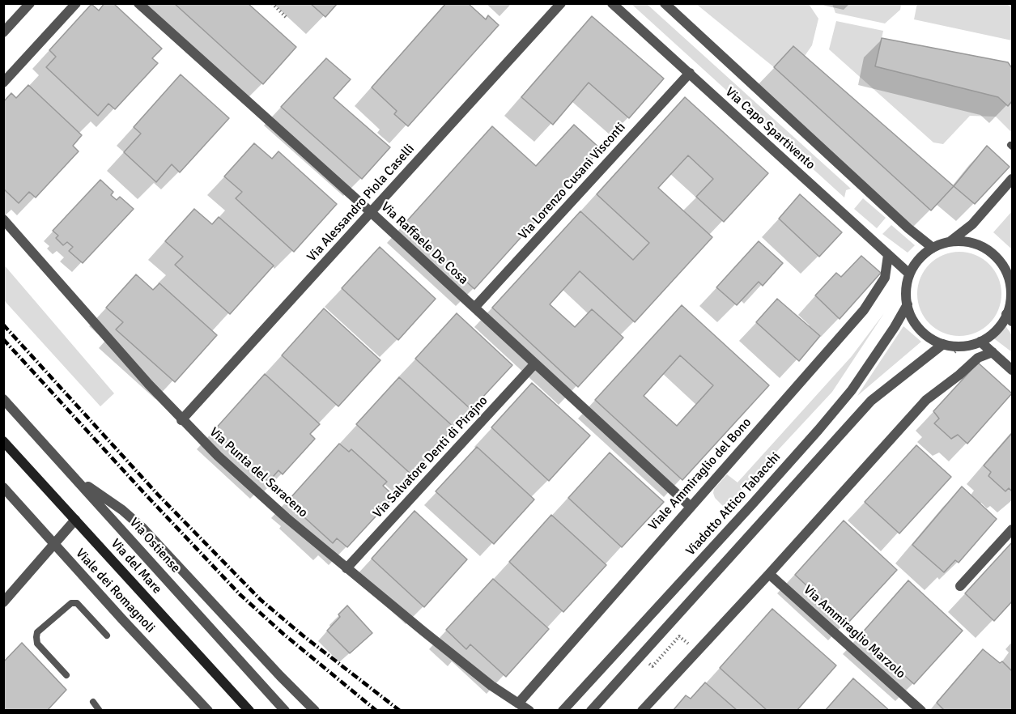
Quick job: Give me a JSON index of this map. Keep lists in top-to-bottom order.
{
  "streets": {
    "main road": ["Via del Mare"],
    "street": [
      "Via Capo Spartivento",
      "Via Lorenzo Cusani Visconti",
      "Via Alessandro Piola Caselli",
      "Via Raffaele De Cosa",
      "Via Salvatore Denti di Pirajno",
      "Via Punta del Saraceno",
      "Viale Ammiraglio del Bono",
      "Viadotto Attico Tabacchi",
      "Via Ostiense",
      "Viale dei Romagnoli",
      "Via Ammiraglio Marzolo"
    ]
  },
  "crossings": [
    ["Via Capo Spartivento", "Via Lorenzo Cusani Visconti"],
    ["Via Capo Spartivento", "Viale Ammiraglio del Bono"],
    ["Via Capo Spartivento", "Viadotto Attico Tabacchi"],
    ["Via Lorenzo Cusani Visconti", "Via Raffaele De Cosa"],
    ["Via Alessandro Piola Caselli", "Via Raffaele De Cosa"],
    ["Via Alessandro Piola Caselli", "Via Punta del Saraceno"],
    ["Via Raffaele De Cosa", "Via Salvatore Denti di Pirajno"],
    ["Via Raffaele De Cosa", "Viale Ammiraglio del Bono"],
    ["Via Salvatore Denti di Pirajno", "Via Punta del Saraceno"],
    ["Via Punta del Saraceno", "Viale Ammiraglio del Bono"]
  ]
}
